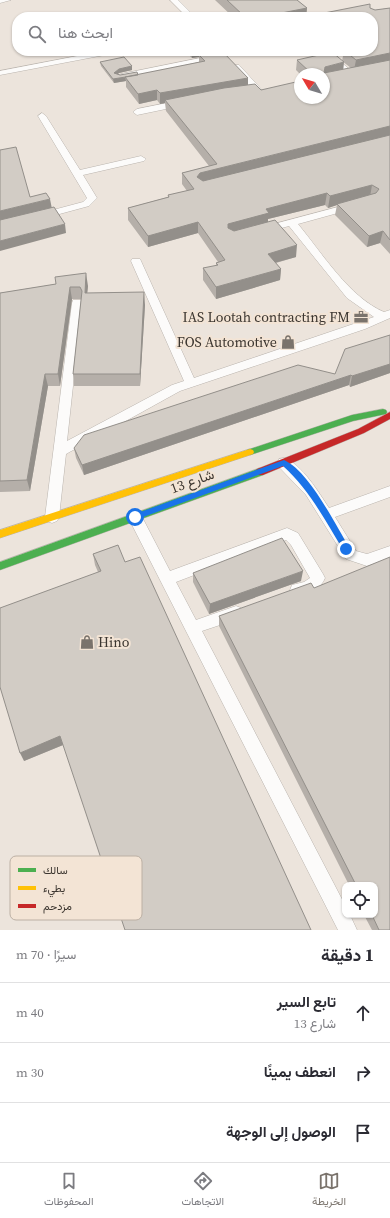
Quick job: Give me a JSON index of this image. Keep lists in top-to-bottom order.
{
  "streets": {
    "street": ["شارع 13"]
  },
  "places": {
    "office": ["IAS Lootah contracting FM"],
    "shop": ["FOS Automotive", "Hino"]
  },
  "legend": ["سالك", "بطيء", "مزدحم"],
  "north": "top left",
  "page": {
    "search": "ابحث هنا",
    "heading": ["1 دقيقة", "سيرًا · 70 m"],
    "list": [
      ["تابع السير", "شارع 13", "40 m"],
      ["انعطف يمينًا", "30 m"],
      "الوصول إلى الوجهة"
    ],
    "nav": ["الخريطة", "الاتجاهات", "المحفوظات"]
  }
}
